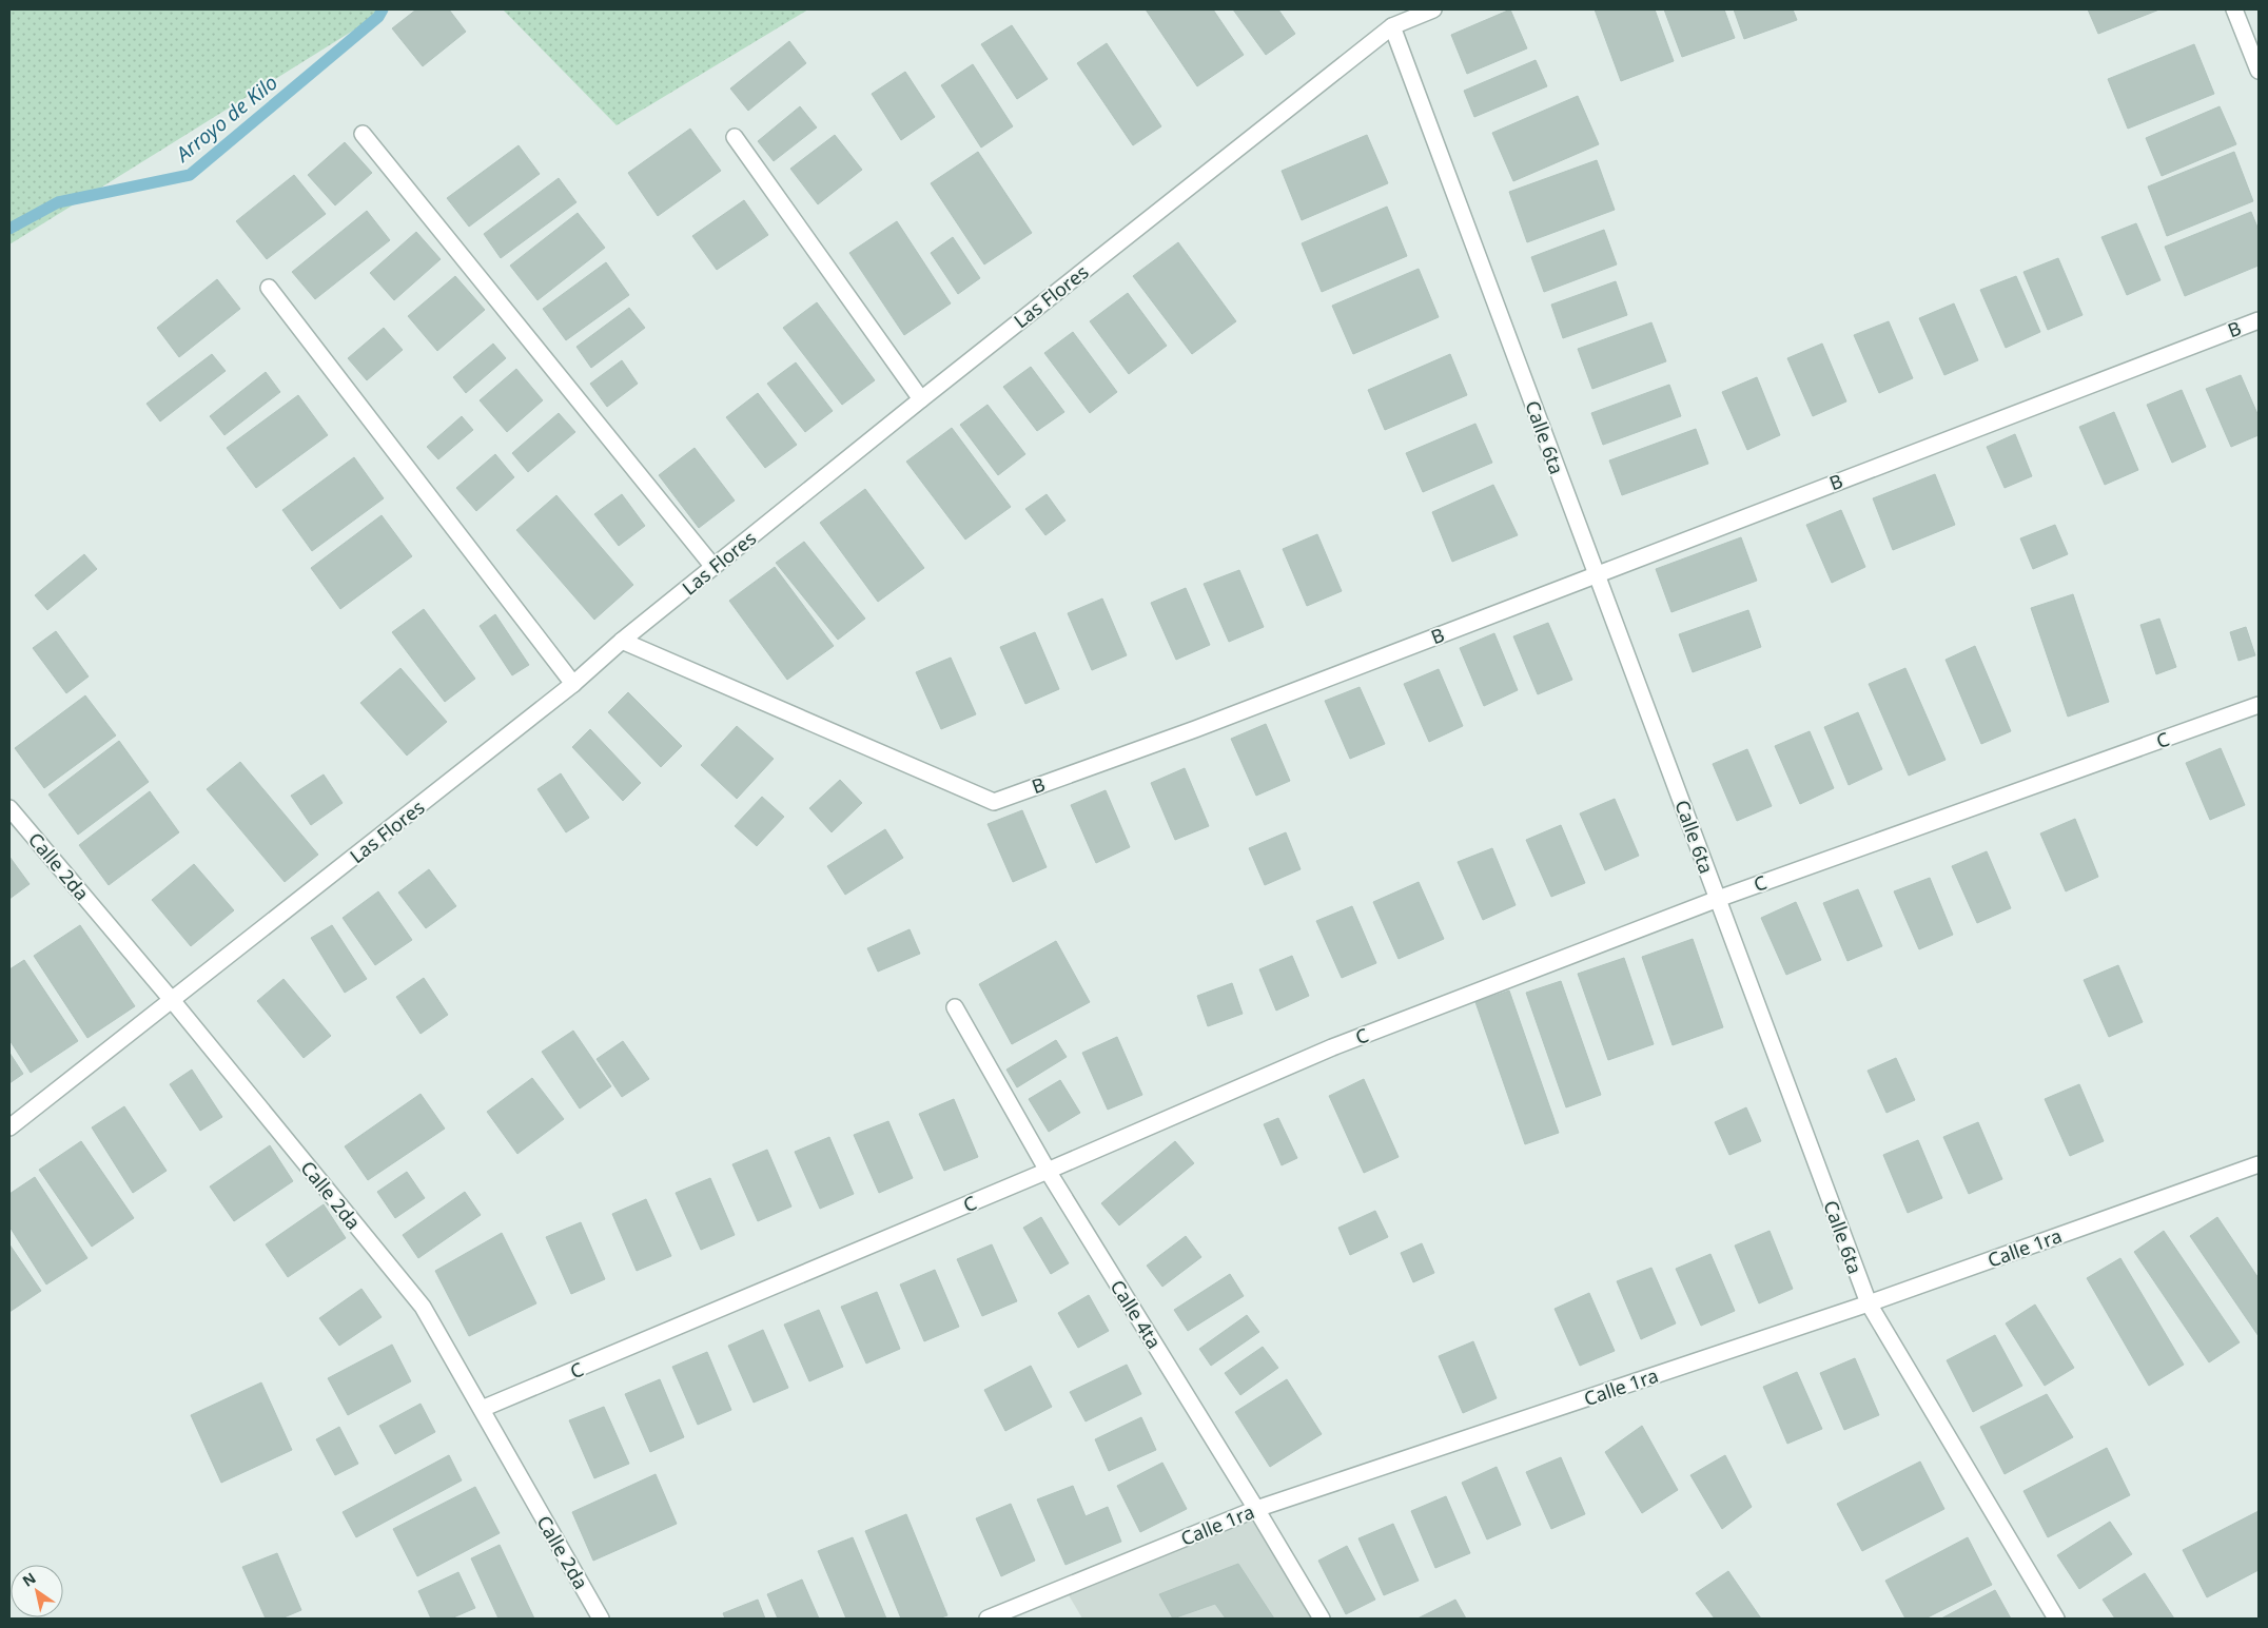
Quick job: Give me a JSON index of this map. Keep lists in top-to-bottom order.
{
  "streets": {
    "street": [
      "Las Flores",
      "B",
      "Calle 6ta",
      "C",
      "Calle 2da",
      "Calle 1ra",
      "Calle 4ta"
    ]
  },
  "crossings": [
    ["Las Flores", "B"],
    ["Las Flores", "Calle 6ta"],
    ["Las Flores", "Calle 2da"],
    ["B", "Calle 6ta"],
    ["Calle 6ta", "C"],
    ["Calle 6ta", "Calle 1ra"],
    ["C", "Calle 2da"],
    ["C", "Calle 4ta"],
    ["Calle 1ra", "Calle 4ta"]
  ],
  "water": ["Arroyo de Kilo"],
  "north": "top left"
}
